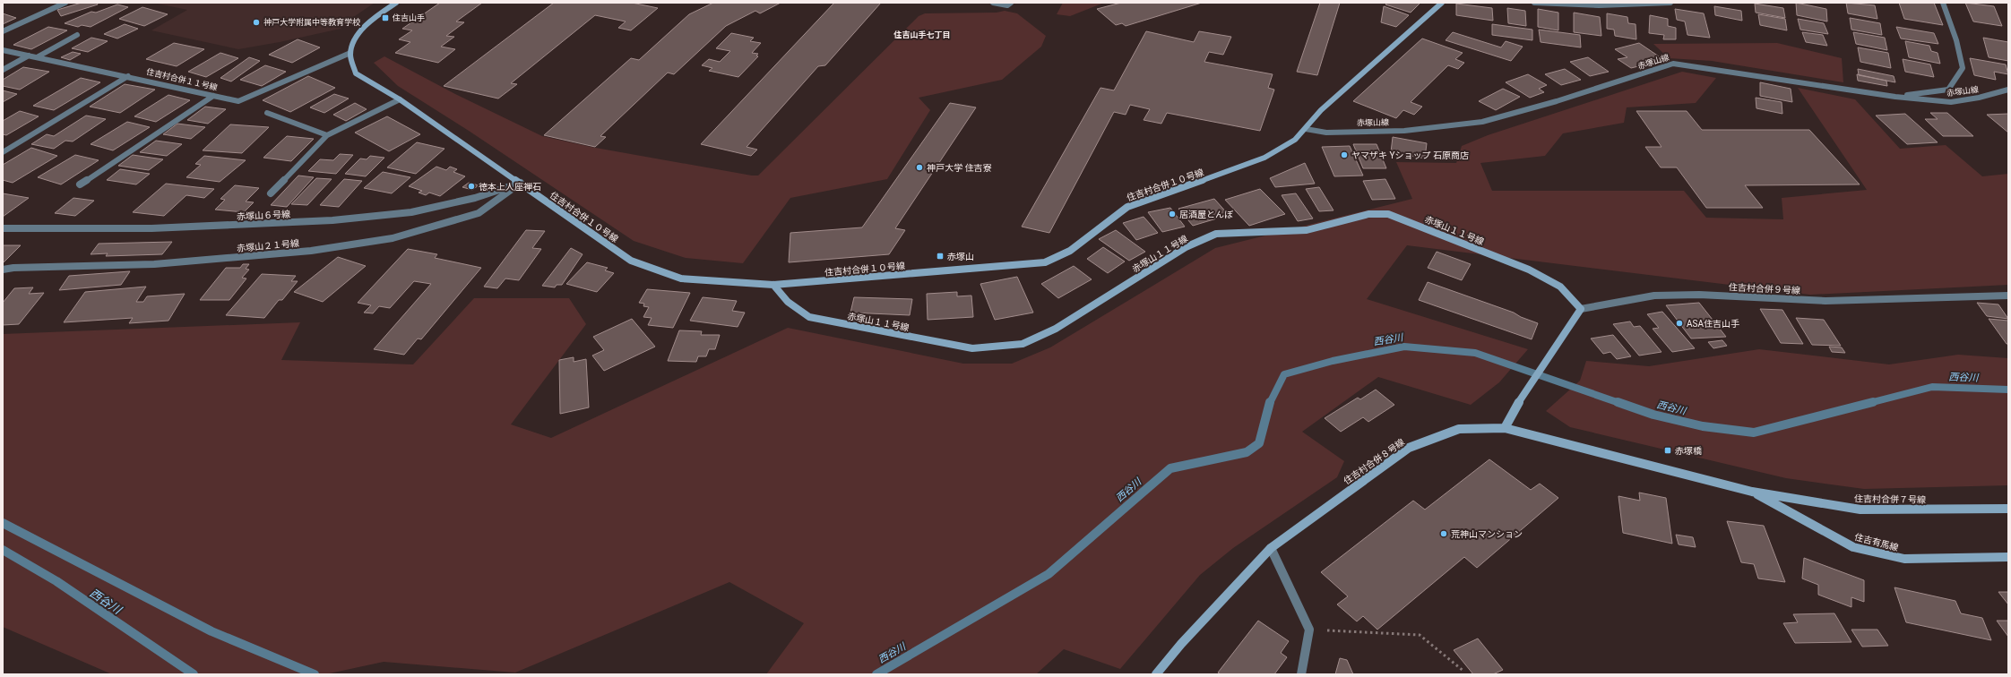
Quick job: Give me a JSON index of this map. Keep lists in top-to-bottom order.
{
  "streets": {
    "street": [
      "赤塚山線",
      "住吉村合併１１号線",
      "住吉村合併１０号線",
      "赤塚山６号線",
      "赤塚山１１号線",
      "赤塚山２１号線",
      "住吉村合併９号線",
      "住吉村合併８号線",
      "住吉村合併７号線",
      "住吉有馬線"
    ]
  },
  "crossings": [
    ["赤塚山線", "住吉村合併１０号線"],
    ["住吉村合併１１号線", "住吉村合併１０号線"],
    ["住吉村合併１０号線", "赤塚山６号線"],
    ["住吉村合併１０号線", "赤塚山１１号線"],
    ["住吉村合併１０号線", "赤塚山２１号線"],
    ["赤塚山６号線", "赤塚山２１号線"],
    ["赤塚山１１号線", "住吉村合併９号線"],
    ["住吉村合併８号線", "住吉村合併７号線"],
    ["住吉村合併８号線", "住吉有馬線"],
    ["住吉村合併７号線", "住吉有馬線"]
  ],
  "districts": ["住吉山手七丁目"],
  "water": ["西谷川"],
  "places": {
    "transit": ["住吉山手", "赤塚山", "赤塚橋"],
    "other": [
      "神戸大学附属中等教育学校",
      "ヤマザキ Yショップ 石原商店",
      "神戸大学 住吉寮",
      "徳本上人座禅石",
      "居酒屋とんぼ",
      "ASA住吉山手",
      "荒神山マンション"
    ]
  }
}
